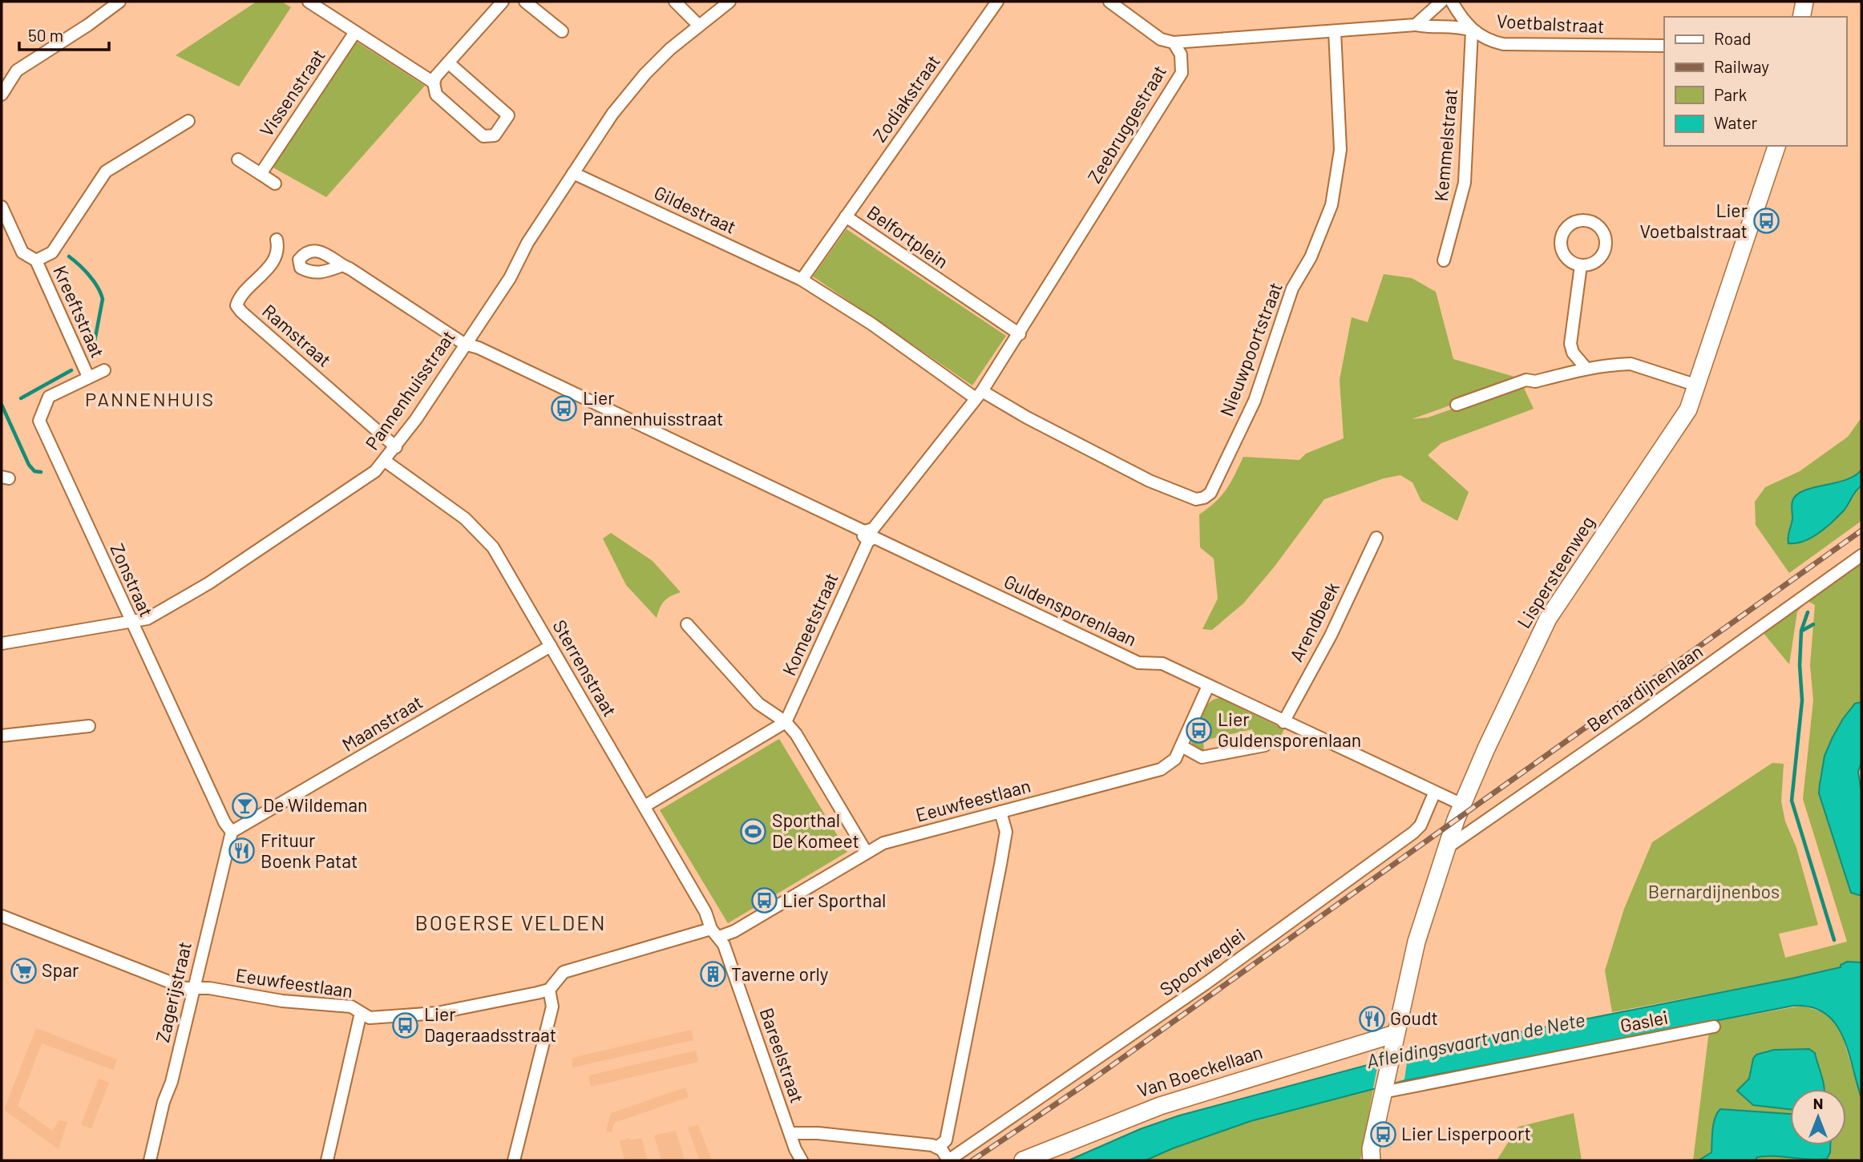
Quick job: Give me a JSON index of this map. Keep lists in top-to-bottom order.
{
  "streets": {
    "street": [
      "Voetbalstraat",
      "Vissenstraat",
      "Zodiakstraat",
      "Zeebruggestraat",
      "Kemmelstraat",
      "Gildestraat",
      "Belfortplein",
      "Kreeftstraat",
      "Ramstraat",
      "Nieuwpoortstraat",
      "Pannenhuisstraat",
      "Lispersteenweg",
      "Zonstraat",
      "Guldensporenlaan",
      "Arendbeek",
      "Komeetstraat",
      "Sterrenstraat",
      "Bernardijnenlaan",
      "Maanstraat",
      "Eeuwfeestlaan",
      "Spoorweglei",
      "Zagerijstraat",
      "Gaslei",
      "Bareelstraat",
      "Van Boeckellaan"
    ]
  },
  "crossings": [
    ["Voetbalstraat", "Zeebruggestraat"],
    ["Voetbalstraat", "Kemmelstraat"],
    ["Zodiakstraat", "Belfortplein"],
    ["Zeebruggestraat", "Kemmelstraat"],
    ["Zeebruggestraat", "Belfortplein"],
    ["Zeebruggestraat", "Nieuwpoortstraat"],
    ["Zeebruggestraat", "Komeetstraat"],
    ["Gildestraat", "Belfortplein"],
    ["Gildestraat", "Pannenhuisstraat"],
    ["Kreeftstraat", "Zonstraat"],
    ["Ramstraat", "Pannenhuisstraat"],
    ["Nieuwpoortstraat", "Komeetstraat"],
    ["Pannenhuisstraat", "Zonstraat"],
    ["Pannenhuisstraat", "Guldensporenlaan"],
    ["Pannenhuisstraat", "Sterrenstraat"],
    ["Lispersteenweg", "Bernardijnenlaan"],
    ["Lispersteenweg", "Gaslei"],
    ["Lispersteenweg", "Van Boeckellaan"],
    ["Zonstraat", "Maanstraat"],
    ["Zonstraat", "Zagerijstraat"],
    ["Guldensporenlaan", "Arendbeek"],
    ["Guldensporenlaan", "Komeetstraat"],
    ["Guldensporenlaan", "Eeuwfeestlaan"],
    ["Guldensporenlaan", "Spoorweglei"],
    ["Sterrenstraat", "Maanstraat"],
    ["Sterrenstraat", "Eeuwfeestlaan"],
    ["Sterrenstraat", "Bareelstraat"],
    ["Maanstraat", "Zagerijstraat"],
    ["Eeuwfeestlaan", "Zagerijstraat"],
    ["Eeuwfeestlaan", "Bareelstraat"]
  ],
  "districts": ["PANNENHUIS", "BOGERSE VELDEN"],
  "water": ["Afleidingsvaart van de Nete"],
  "parks": ["Bernardijnenbos"],
  "places": {
    "bus stop": [
      "Lier Voetbalstraat",
      "Lier Pannenhuisstraat",
      "Lier Guldensporenlaan",
      "Lier Sporthal",
      "Lier Dageraadsstraat",
      "Lier Lisperpoort"
    ],
    "bar": ["De Wildeman"],
    "sports": ["Sporthal De Komeet"],
    "restaurant": ["Frituur Boenk Patat", "Goudt"],
    "supermarket": ["Spar"],
    "building": ["Taverne orly"]
  },
  "legend": [
    "Road",
    "Railway",
    "Park",
    "Water"
  ],
  "scale_bar": "50 m",
  "north": "top"
}
